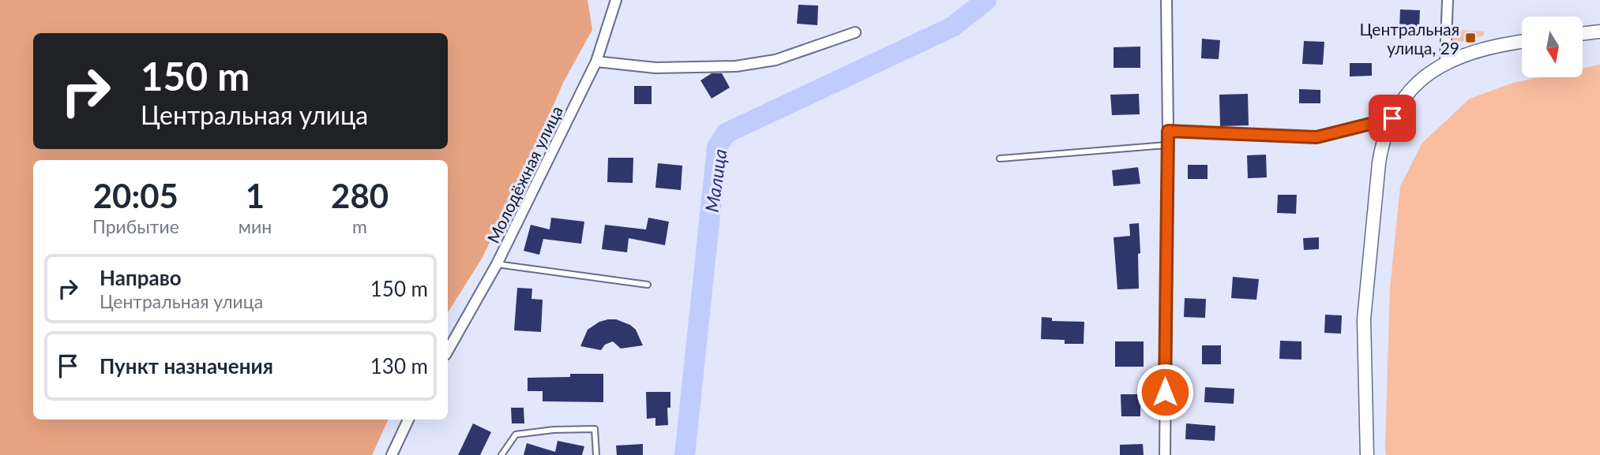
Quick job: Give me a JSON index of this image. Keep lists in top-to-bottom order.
{
  "streets": {
    "street": ["Молодёжная улица"]
  },
  "water": ["Малица"],
  "places": {
    "transit": ["Центральная улица, 29"]
  },
  "north": "bottom",
  "page": {
    "turn": ["150 m", "Центральная улица"],
    "eta": [
      "20:05",
      "Прибытие",
      "1",
      "мин",
      "280",
      "m"
    ],
    "list": [
      {
        "name": "Направо",
        "note": "Центральная улица",
        "value": "150 m"
      },
      {
        "name": "Пункт назначения",
        "value": "130 m"
      }
    ]
  }
}
